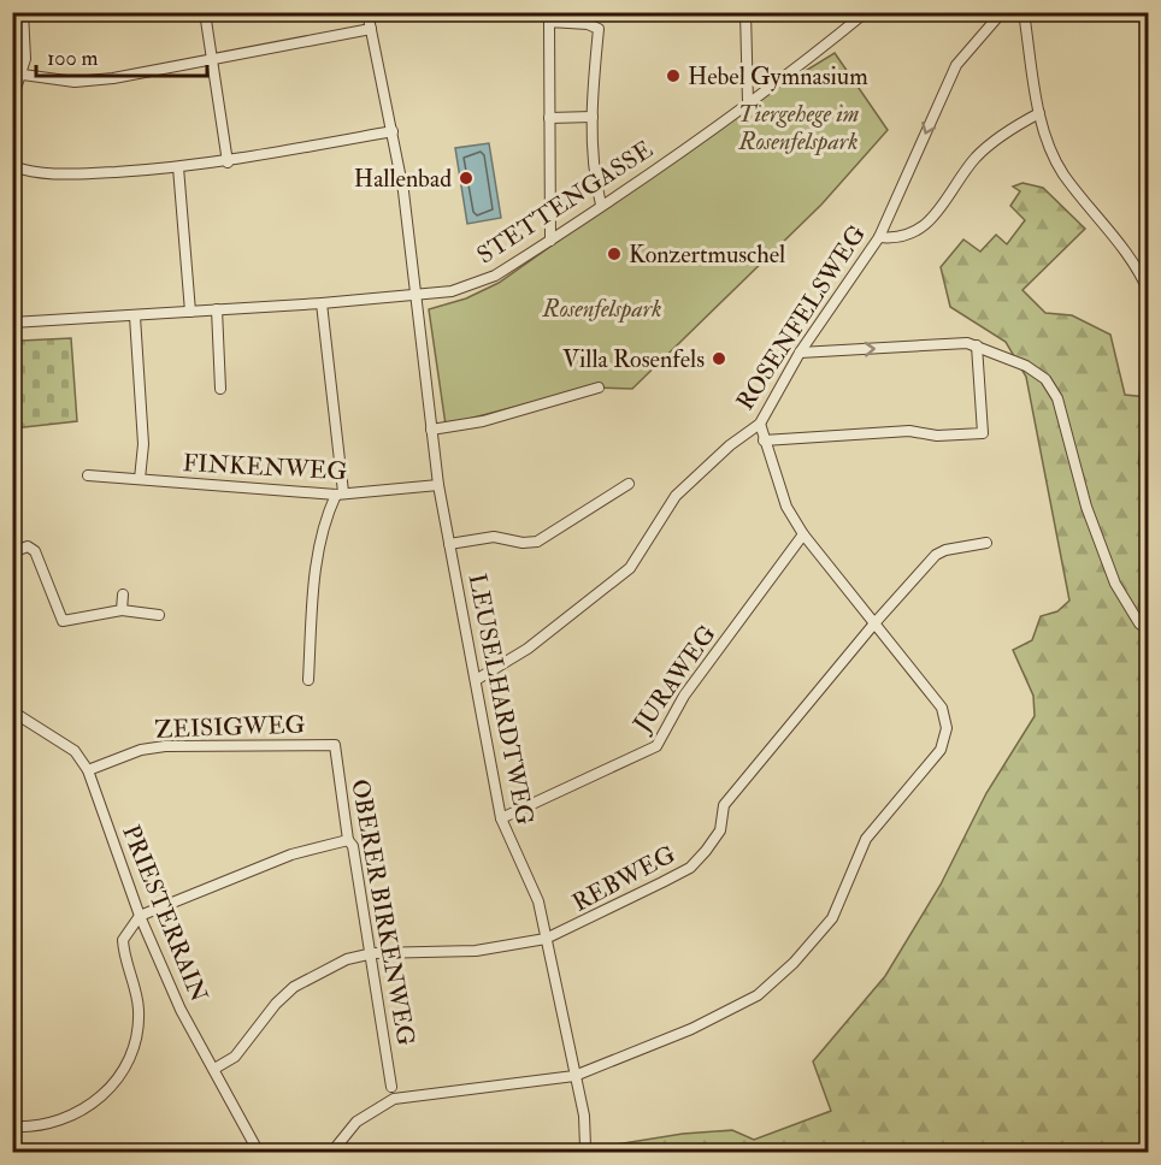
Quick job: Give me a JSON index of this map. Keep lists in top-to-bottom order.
{
  "streets": {
    "street": [
      "STETTENGASSE",
      "ROSENFELSWEG",
      "FINKENWEG",
      "JURAWEG",
      "LEUSELHARDTWEG",
      "ZEISIGWEG",
      "REBWEG",
      "OBERER BIRKENWEG",
      "PRIESTERRAIN"
    ]
  },
  "crossings": [
    ["STETTENGASSE", "LEUSELHARDTWEG"],
    ["ROSENFELSWEG", "LEUSELHARDTWEG"],
    ["FINKENWEG", "LEUSELHARDTWEG"],
    ["JURAWEG", "LEUSELHARDTWEG"],
    ["LEUSELHARDTWEG", "REBWEG"],
    ["ZEISIGWEG", "OBERER BIRKENWEG"],
    ["ZEISIGWEG", "PRIESTERRAIN"],
    ["REBWEG", "OBERER BIRKENWEG"],
    ["REBWEG", "PRIESTERRAIN"]
  ],
  "parks": ["Tiergehege im Rosenfelspark", "Rosenfelspark"],
  "places": [
    "Hebel Gymnasium",
    "Hallenbad",
    "Konzertmuschel",
    "Villa Rosenfels"
  ],
  "scale_bar": "100 m"
}
